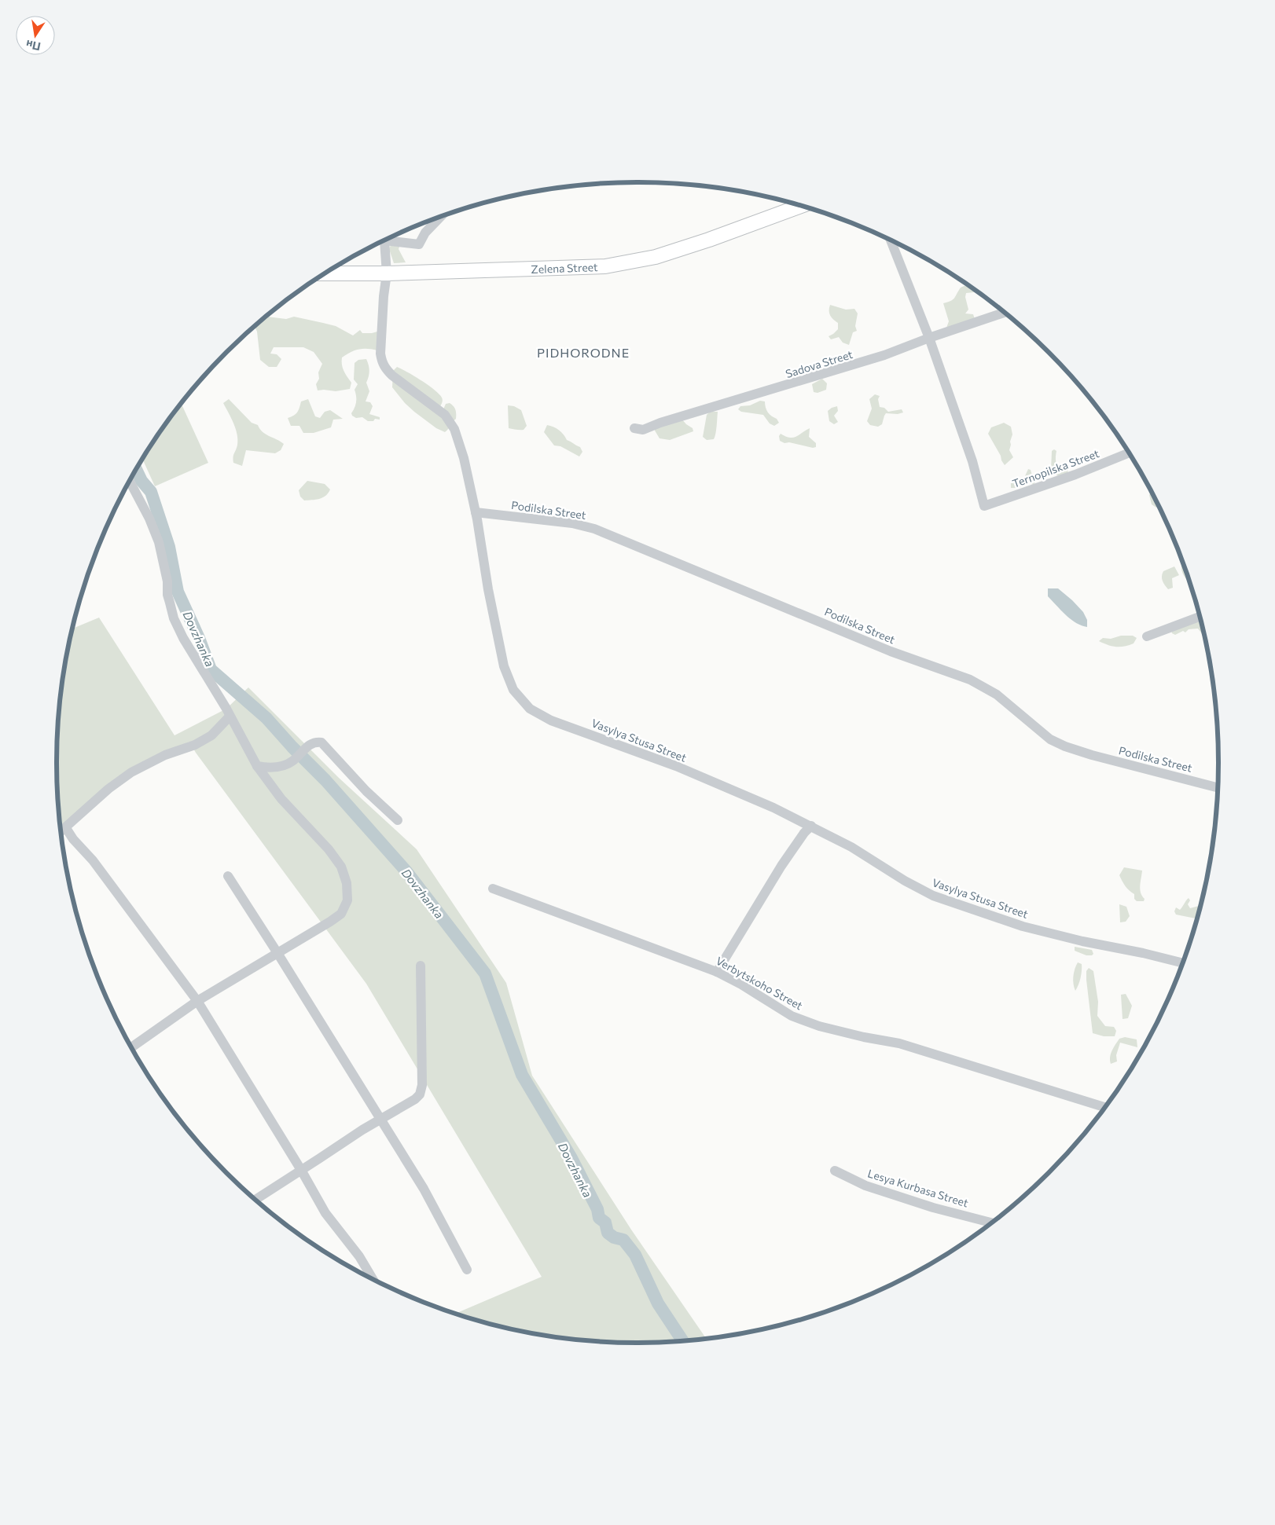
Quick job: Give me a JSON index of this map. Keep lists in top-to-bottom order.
{
  "streets": {
    "highway": ["Zelena Street"],
    "street": [
      "Sadova Street",
      "Ternopilska Street",
      "Podilska Street",
      "Vasylya Stusa Street",
      "Verbytskoho Street",
      "Lesya Kurbasa Street"
    ]
  },
  "crossings": [
    ["Zelena Street", "Vasylya Stusa Street"],
    ["Sadova Street", "Ternopilska Street"],
    ["Podilska Street", "Vasylya Stusa Street"]
  ],
  "districts": ["PIDHORODNE"],
  "water": ["Dovzhanka"],
  "north": "bottom"
}
